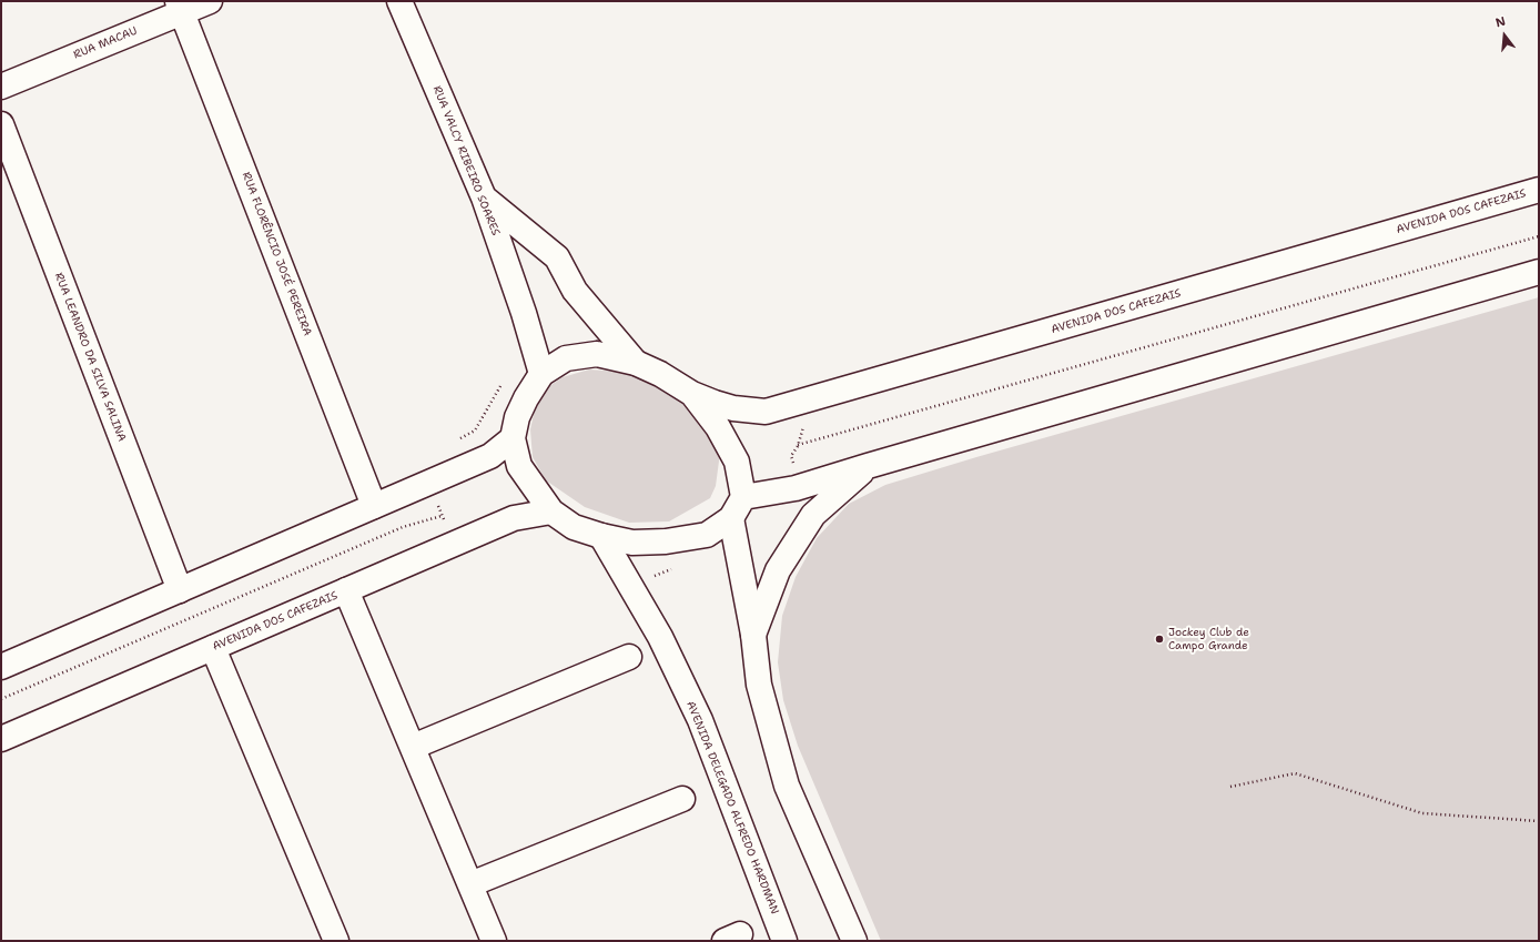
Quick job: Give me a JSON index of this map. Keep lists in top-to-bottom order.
{
  "streets": {
    "street": [
      "RUA MACAU",
      "RUA VALCY RIBEIRO SOARES",
      "AVENIDA DOS CAFEZAIS",
      "RUA FLORÊNCIO JOSÉ PEREIRA",
      "RUA LEANDRO DA SILVA SALINA",
      "AVENIDA DELEGADO ALFREDO HARDMAN"
    ]
  },
  "crossings": [
    ["RUA MACAU", "RUA FLORÊNCIO JOSÉ PEREIRA"]
  ],
  "places": ["Jockey Club de Campo Grande"],
  "north": "top"
}
